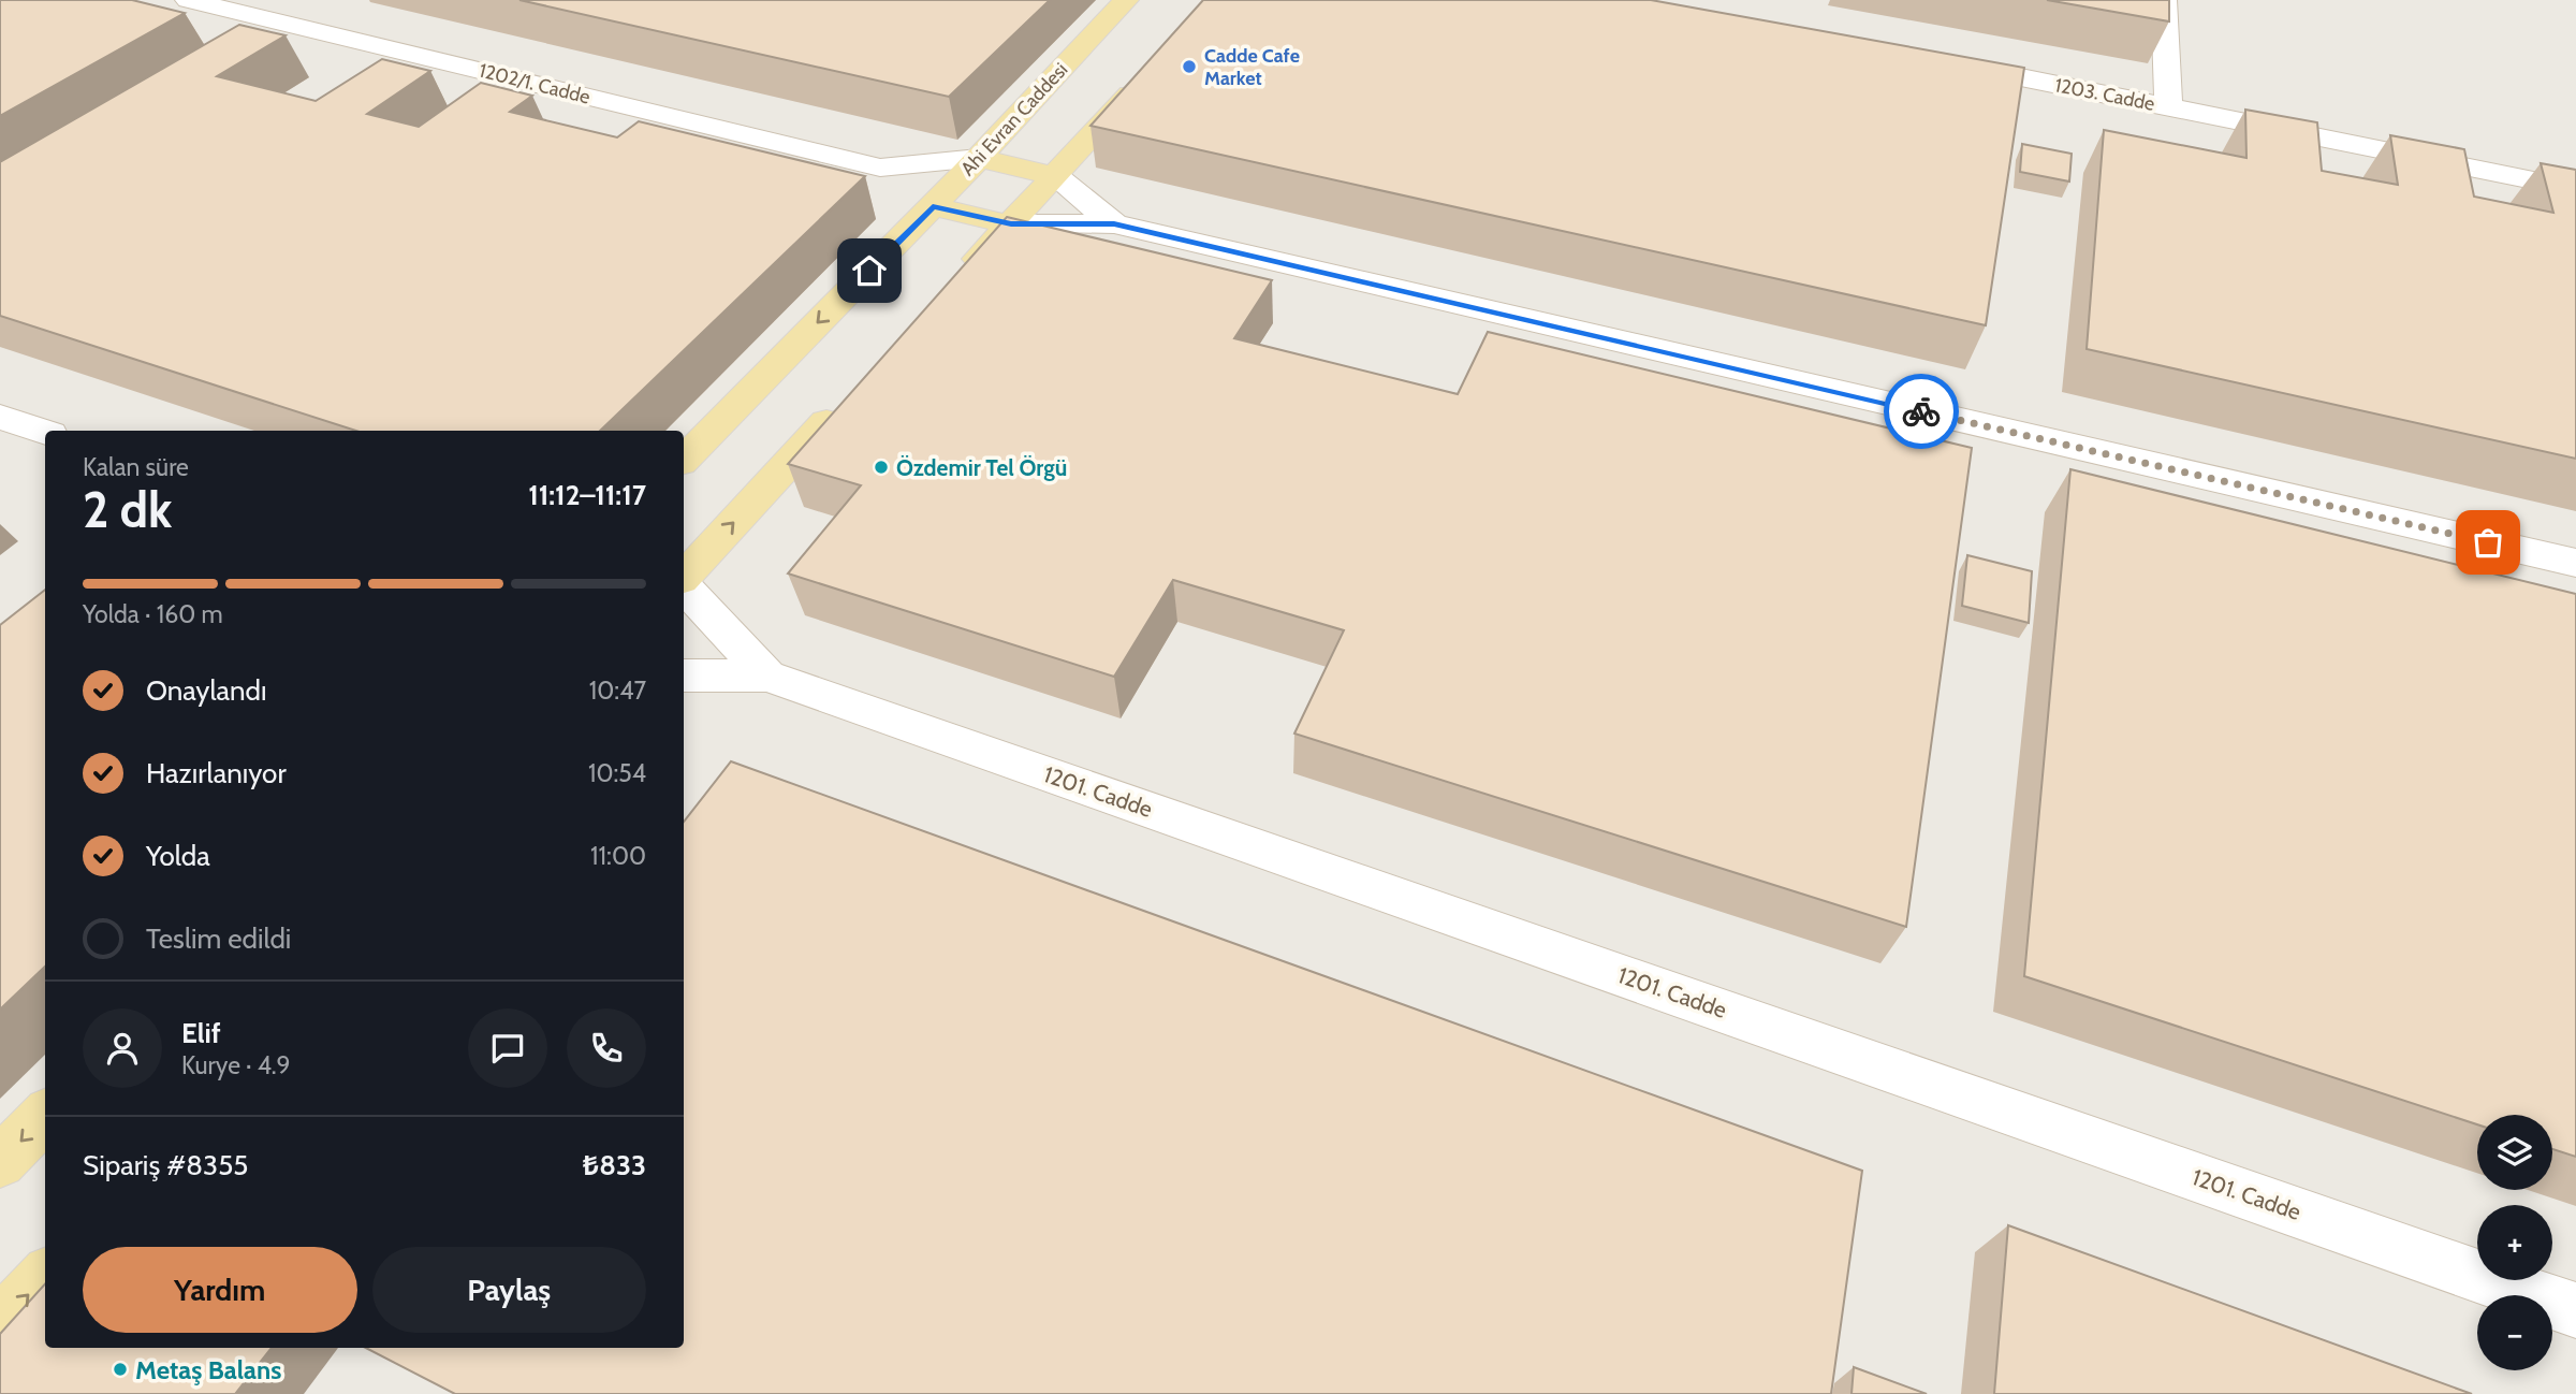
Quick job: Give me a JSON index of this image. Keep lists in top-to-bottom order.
{
  "streets": {
    "main road": ["1202/1. Cadde", "Ahi Evran Caddesi"],
    "street": ["1203. Cadde", "1201. Cadde"]
  },
  "crossings": [
    ["1202/1. Cadde", "Ahi Evran Caddesi"]
  ],
  "places": ["Cadde Cafe Market", "Özdemir Tel Örgü", "Metaş Balans"],
  "page": {
    "heading": ["2 dk", "Kalan süre", "11:12–11:17"],
    "panel": [
      "Elif",
      "Kurye · 4.9",
      "Sipariş #8355",
      "₺833"
    ],
    "bar": "Yolda · 160 m",
    "list": [
      ["Onaylandı", "10:47"],
      ["Hazırlanıyor", "10:54"],
      ["Yolda", "11:00"],
      "Teslim edildi"
    ],
    "map_buttons": ["+", "−"],
    "buttons": ["Yardım", "Paylaş"]
  }
}
